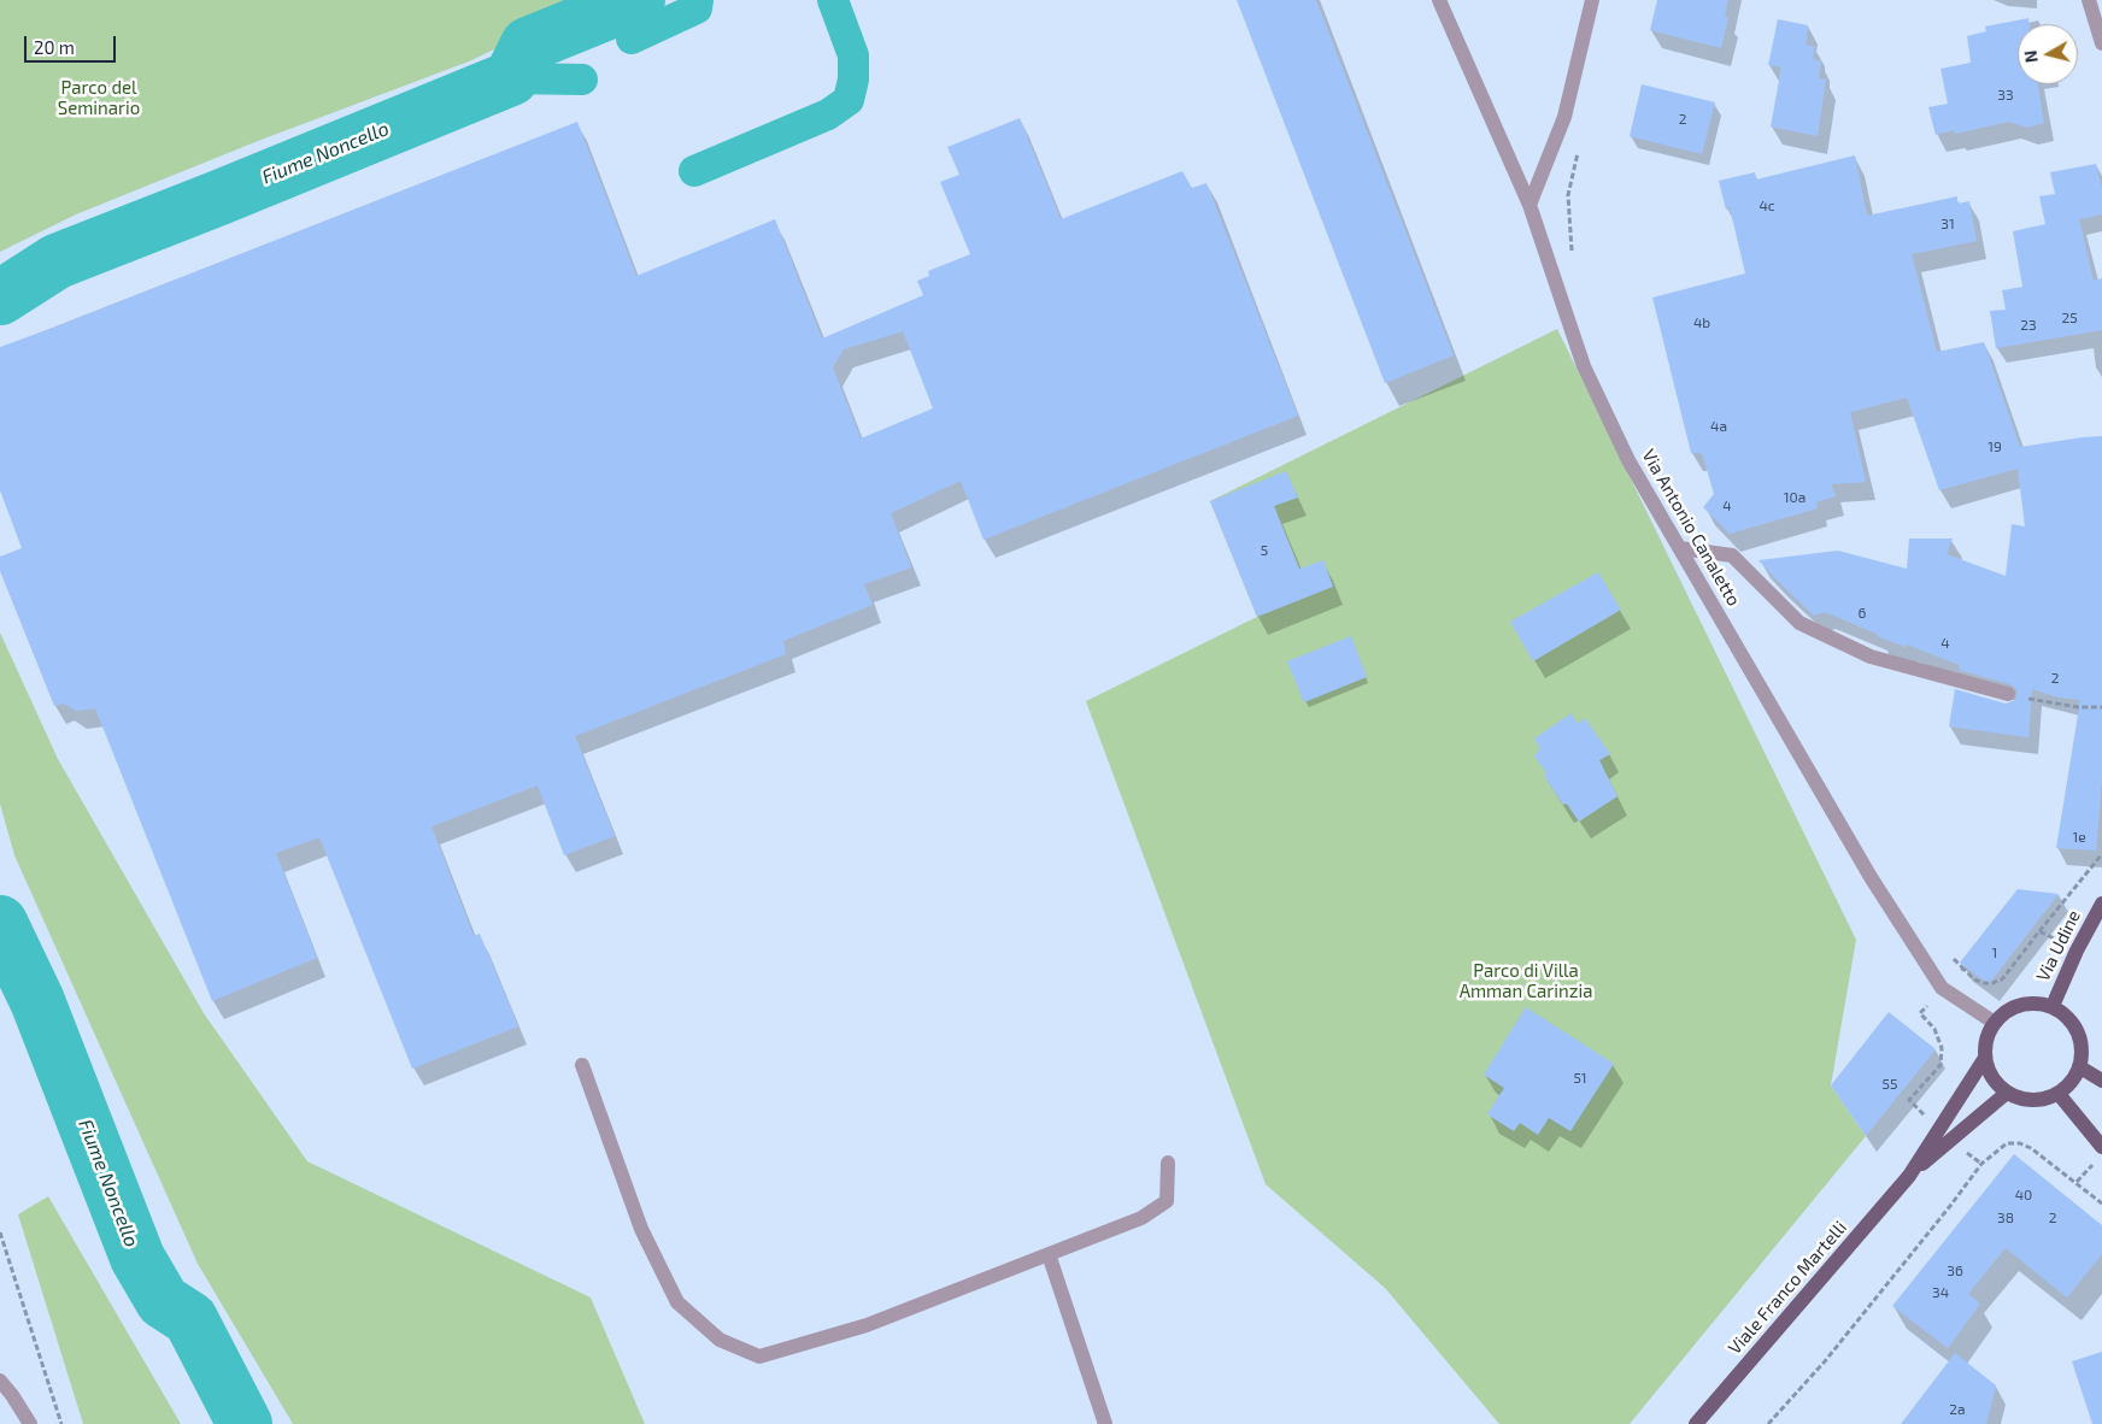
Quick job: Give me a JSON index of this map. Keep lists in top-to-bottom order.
{
  "streets": {
    "main road": ["Via Udine", "Viale Franco Martelli"],
    "street": ["Via Antonio Canaletto"]
  },
  "crossings": [
    ["Via Antonio Canaletto", "Via Udine"],
    ["Via Antonio Canaletto", "Viale Franco Martelli"],
    ["Via Udine", "Viale Franco Martelli"]
  ],
  "water": ["Fiume Noncello"],
  "parks": ["Parco del Seminario", "Parco di Villa Amman Carinzia"],
  "house_numbers": [
    "33",
    "2",
    "4c",
    "31",
    "25",
    "4b",
    "23",
    "4a",
    "19",
    "10a",
    "4",
    "5",
    "6",
    "4",
    "2",
    "1e",
    "1",
    "51",
    "55",
    "40",
    "38",
    "2",
    "36",
    "34",
    "2a"
  ],
  "scale_bar": "20 m",
  "north": "left"
}
